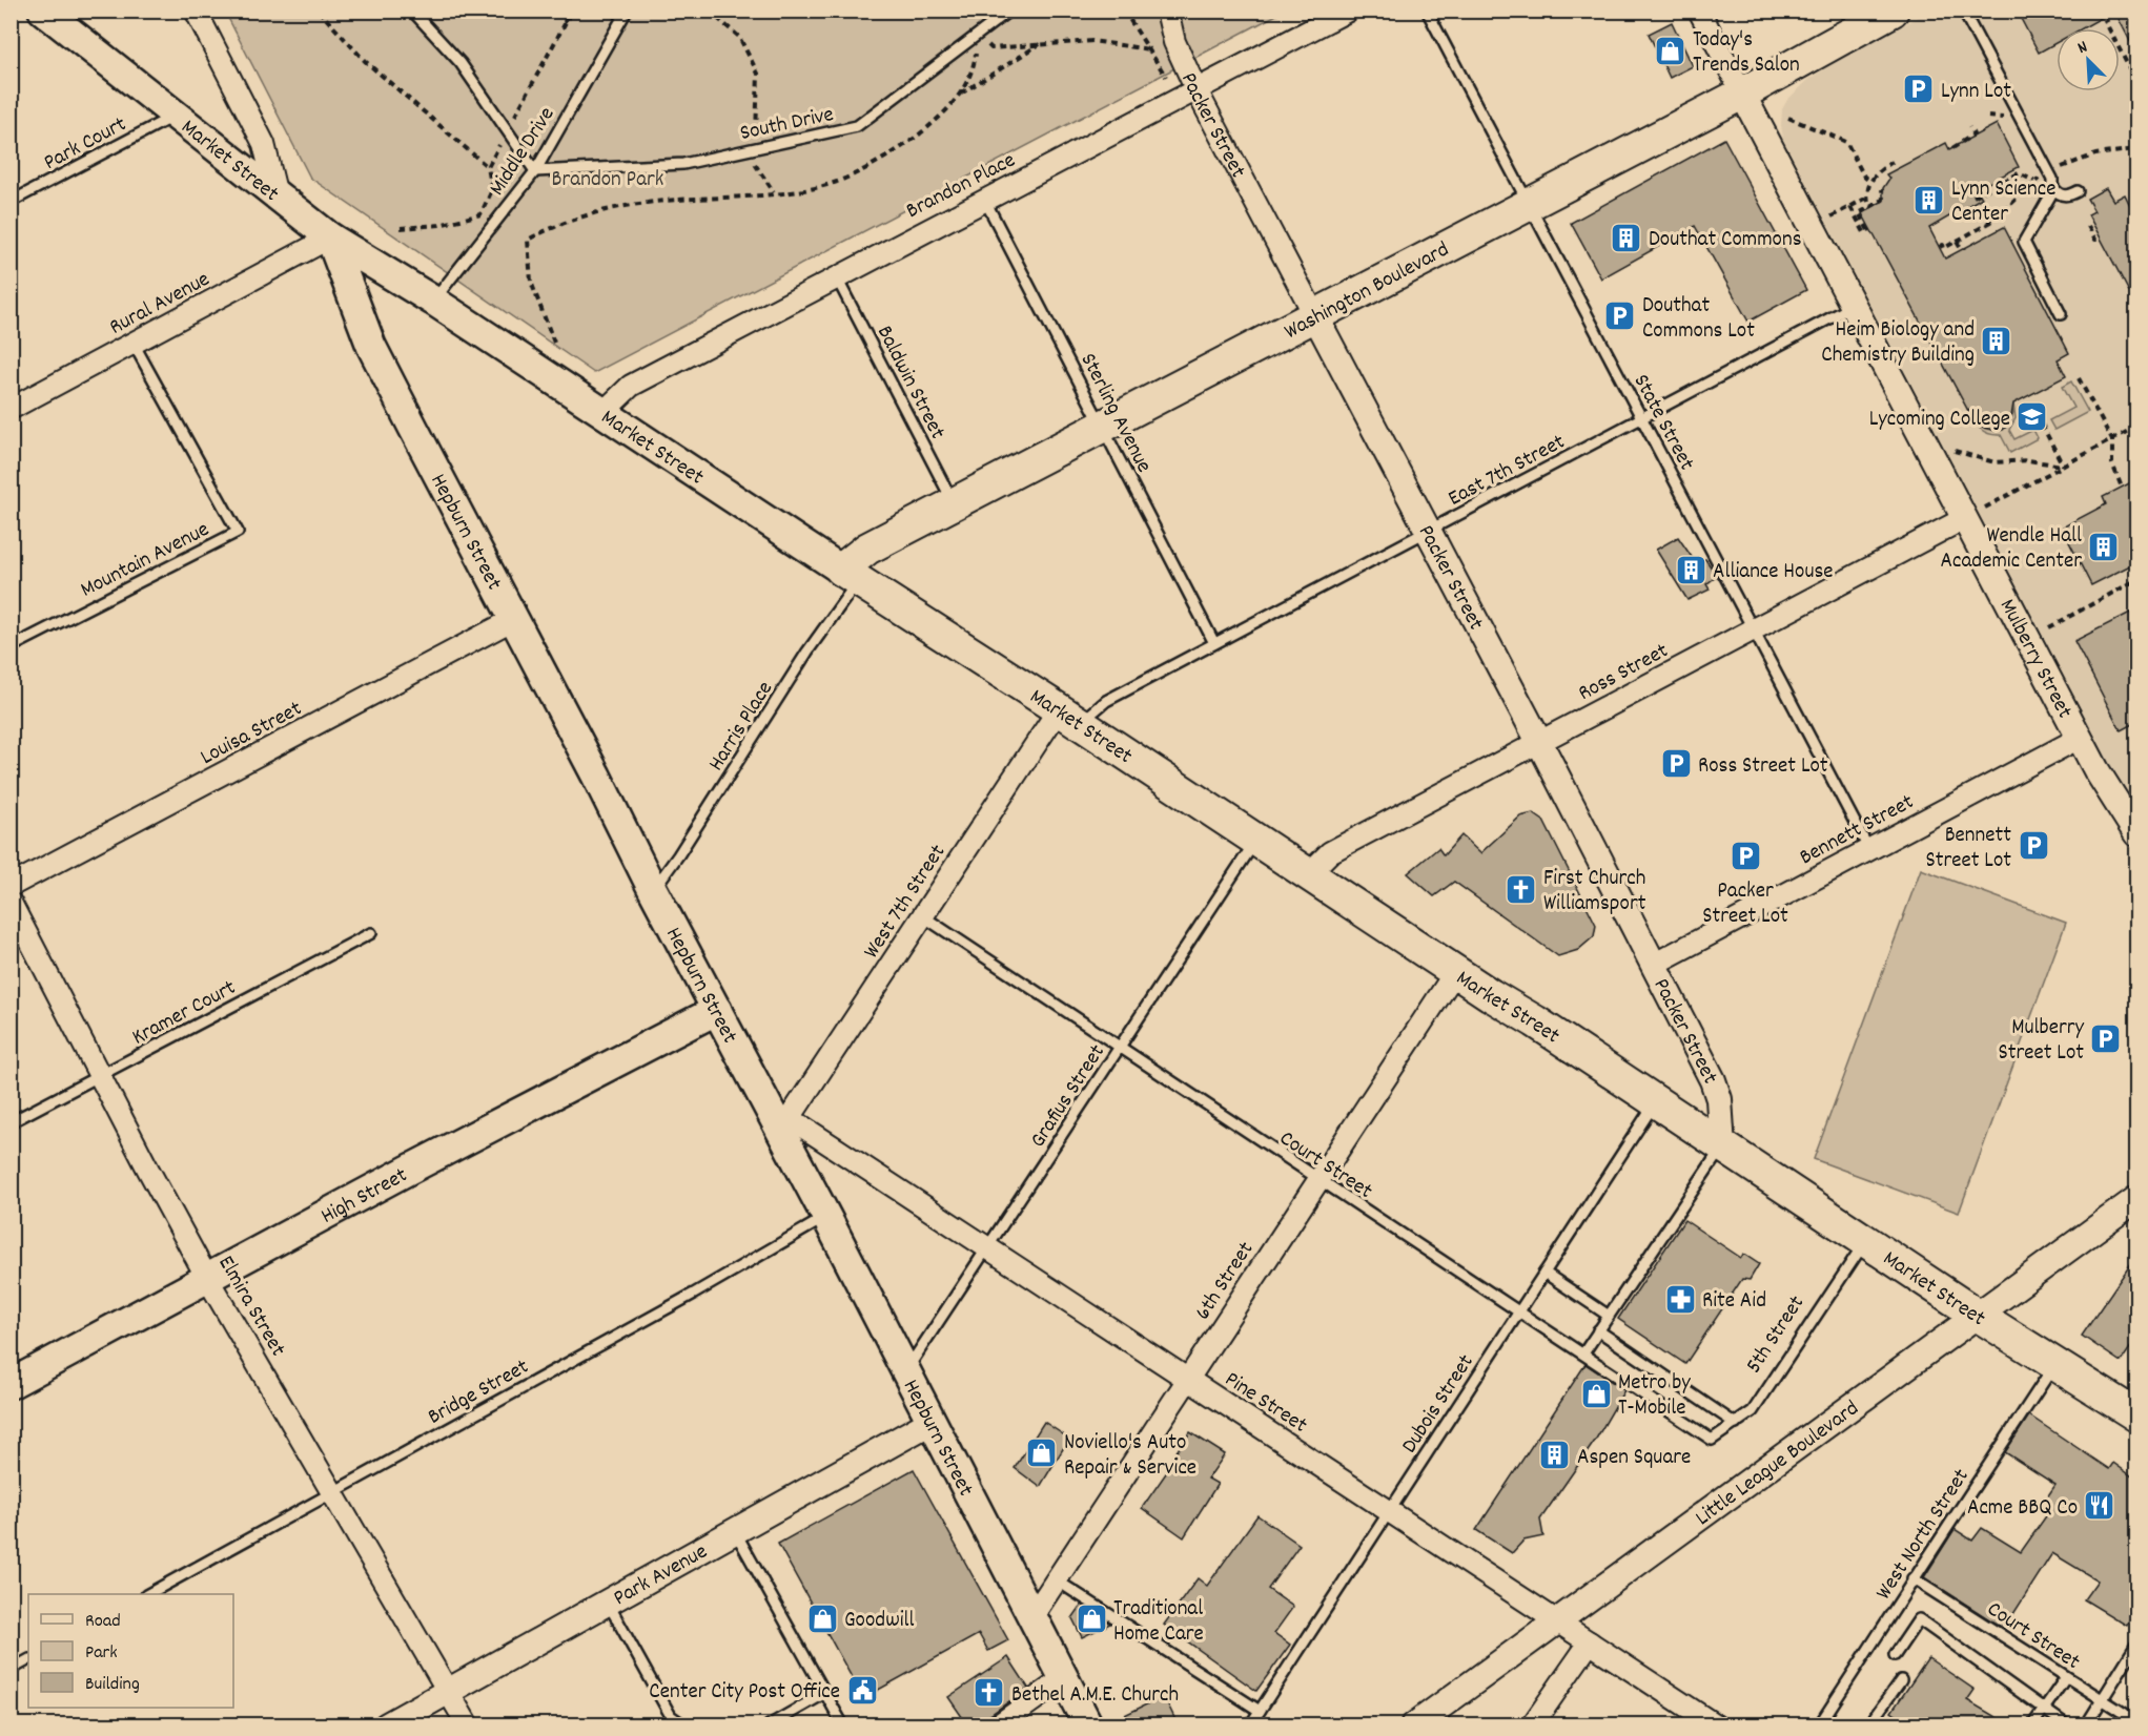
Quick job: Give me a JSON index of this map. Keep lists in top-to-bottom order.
{
  "streets": {
    "main road": [
      "Market Street",
      "Washington Boulevard",
      "Hepburn Street",
      "High Street"
    ],
    "street": [
      "Packer Street",
      "Brandon Place",
      "Rural Avenue",
      "Mulberry Street",
      "Ross Street",
      "Louisa Street",
      "Bennett Street",
      "West 7th Street",
      "6th Street",
      "Elmira Street",
      "Pine Street",
      "Little League Boulevard",
      "Park Avenue"
    ],
    "lane": [
      "South Drive",
      "Park Court",
      "Middle Drive",
      "Baldwin Street",
      "Sterling Avenue",
      "State Street",
      "East 7th Street",
      "Mountain Avenue",
      "Harris Place",
      "Kramer Court",
      "Grafius Street",
      "Court Street",
      "5th Street",
      "Bridge Street",
      "Dubois Street",
      "West North Street"
    ]
  },
  "crossings": [
    ["South Drive", "Middle Drive"],
    ["Packer Street", "Market Street"],
    ["Packer Street", "Brandon Place"],
    ["Packer Street", "Washington Boulevard"],
    ["Packer Street", "East 7th Street"],
    ["Packer Street", "Ross Street"],
    ["Packer Street", "Bennett Street"],
    ["Park Court", "Market Street"],
    ["Middle Drive", "Market Street"],
    ["Market Street", "Brandon Place"],
    ["Market Street", "Washington Boulevard"],
    ["Market Street", "Rural Avenue"],
    ["Market Street", "East 7th Street"],
    ["Market Street", "Hepburn Street"],
    ["Market Street", "Ross Street"],
    ["Market Street", "Harris Place"],
    ["Market Street", "West 7th Street"],
    ["Market Street", "Grafius Street"],
    ["Market Street", "6th Street"],
    ["Market Street", "5th Street"],
    ["Market Street", "Dubois Street"],
    ["Market Street", "Little League Boulevard"],
    ["Market Street", "West North Street"],
    ["Brandon Place", "Baldwin Street"],
    ["Brandon Place", "Sterling Avenue"],
    ["Washington Boulevard", "Baldwin Street"],
    ["Washington Boulevard", "Sterling Avenue"],
    ["Washington Boulevard", "State Street"],
    ["Washington Boulevard", "Mulberry Street"],
    ["Washington Boulevard", "Harris Place"],
    ["Rural Avenue", "Hepburn Street"],
    ["Rural Avenue", "Mountain Avenue"],
    ["Sterling Avenue", "East 7th Street"],
    ["State Street", "East 7th Street"],
    ["State Street", "Ross Street"],
    ["State Street", "Bennett Street"],
    ["East 7th Street", "Mulberry Street"],
    ["East 7th Street", "West 7th Street"],
    ["Hepburn Street", "Harris Place"],
    ["Hepburn Street", "Louisa Street"],
    ["Hepburn Street", "West 7th Street"],
    ["Hepburn Street", "Grafius Street"],
    ["Hepburn Street", "High Street"],
    ["Hepburn Street", "6th Street"],
    ["Hepburn Street", "Bridge Street"],
    ["Hepburn Street", "Pine Street"],
    ["Hepburn Street", "Park Avenue"],
    ["Mulberry Street", "Ross Street"],
    ["Mulberry Street", "Bennett Street"],
    ["West 7th Street", "Court Street"],
    ["West 7th Street", "Pine Street"],
    ["Kramer Court", "Elmira Street"],
    ["Grafius Street", "Court Street"],
    ["Grafius Street", "Pine Street"],
    ["Court Street", "6th Street"],
    ["Court Street", "5th Street"],
    ["Court Street", "Dubois Street"],
    ["Court Street", "West North Street"],
    ["High Street", "Elmira Street"],
    ["6th Street", "Pine Street"],
    ["Elmira Street", "Bridge Street"],
    ["Elmira Street", "Park Avenue"],
    ["Pine Street", "Dubois Street"],
    ["Pine Street", "Little League Boulevard"]
  ],
  "parks": ["Brandon Park"],
  "places": {
    "shop": [
      "Today's Trends Salon",
      "Metro by T-Mobile",
      "Noviello's Auto Repair & Service",
      "Goodwill",
      "Traditional Home Care"
    ],
    "parking": [
      "Lynn Lot",
      "Douthat Commons Lot",
      "Ross Street Lot",
      "Bennett Street Lot",
      "Packer Street Lot",
      "Mulberry Street Lot"
    ],
    "building": [
      "Lynn Science Center",
      "Douthat Commons",
      "Heim Biology and Chemistry Building",
      "Wendle Hall Academic Center",
      "Alliance House",
      "Aspen Square"
    ],
    "school or university": ["Lycoming College"],
    "church": ["First Church Williamsport", "Bethel A.M.E. Church"],
    "pharmacy": ["Rite Aid"],
    "restaurant": ["Acme BBQ Co"],
    "public building": ["Center City Post Office"]
  },
  "legend": ["Road", "Park", "Building"],
  "north": "top left"
}
